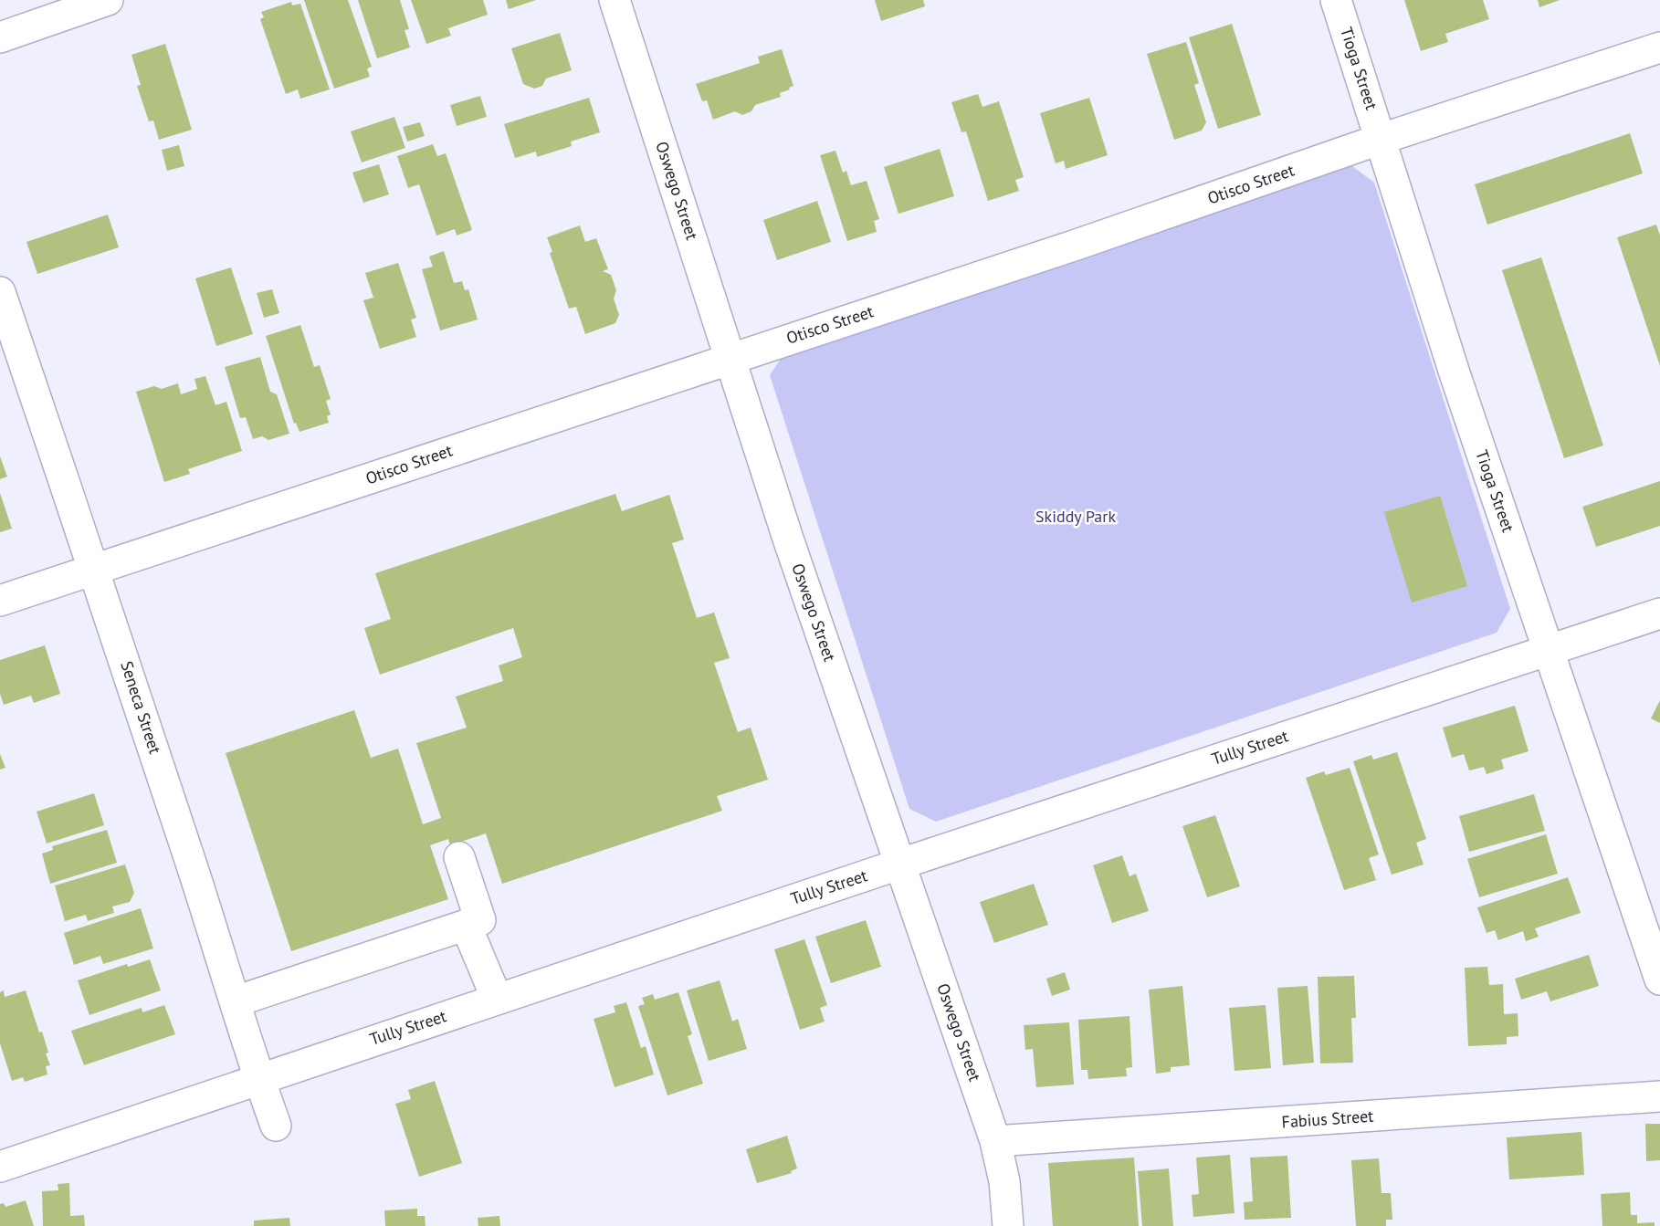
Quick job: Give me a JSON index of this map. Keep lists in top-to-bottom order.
{
  "streets": {
    "street": [
      "Tioga Street",
      "Otisco Street",
      "Oswego Street",
      "Seneca Street",
      "Tully Street",
      "Fabius Street"
    ]
  },
  "crossings": [
    ["Tioga Street", "Otisco Street"],
    ["Tioga Street", "Tully Street"],
    ["Otisco Street", "Oswego Street"],
    ["Otisco Street", "Seneca Street"],
    ["Oswego Street", "Tully Street"],
    ["Oswego Street", "Fabius Street"],
    ["Seneca Street", "Tully Street"]
  ],
  "parks": ["Skiddy Park"]
}
